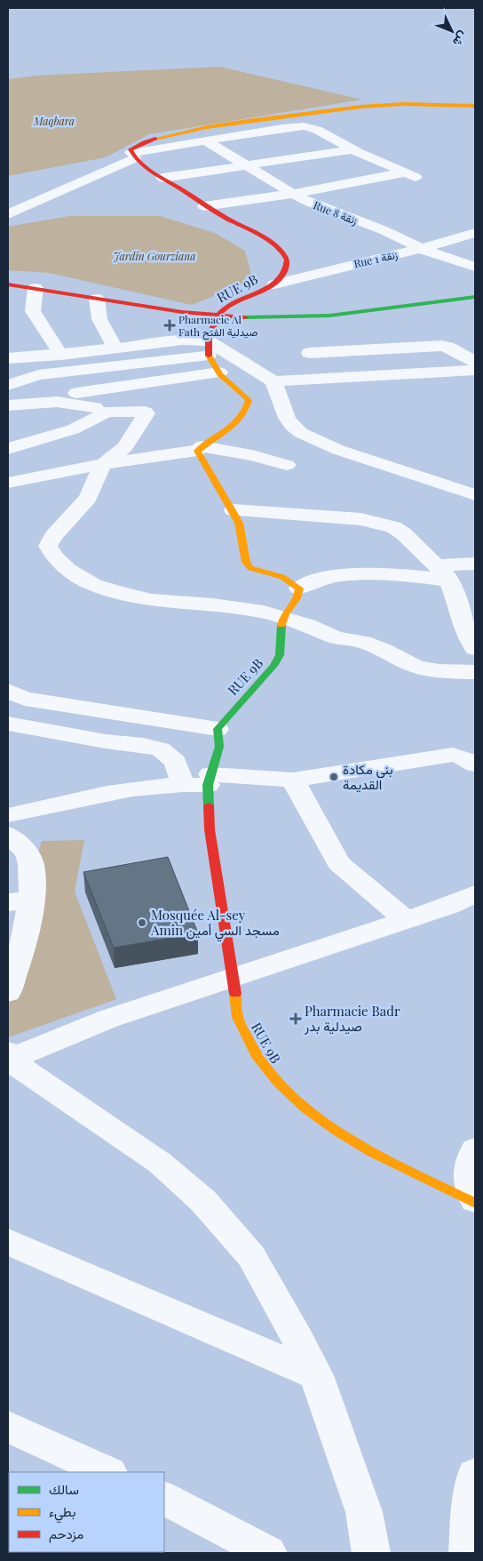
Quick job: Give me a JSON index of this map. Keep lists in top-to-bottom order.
{
  "streets": {
    "street": ["Rue 8 زنقة", "Rue 1 زنقة", "RUE 9B"]
  },
  "crossings": [
    ["Rue 8 زنقة", "Rue 1 زنقة"],
    ["Rue 1 زنقة", "RUE 9B"]
  ],
  "parks": ["Maqbara", "Jardin Gourziana"],
  "places": {
    "health": ["Pharmacie Al Fath صيدلية الفتح", "Pharmacie Badr صيدلية بدر"],
    "other": ["بني مكادة القديمة", "Mosquée Al-sey Amin مسجد السي أمين"]
  },
  "legend": ["سالك", "بطيء", "مزدحم"],
  "north": "bottom right"
}
